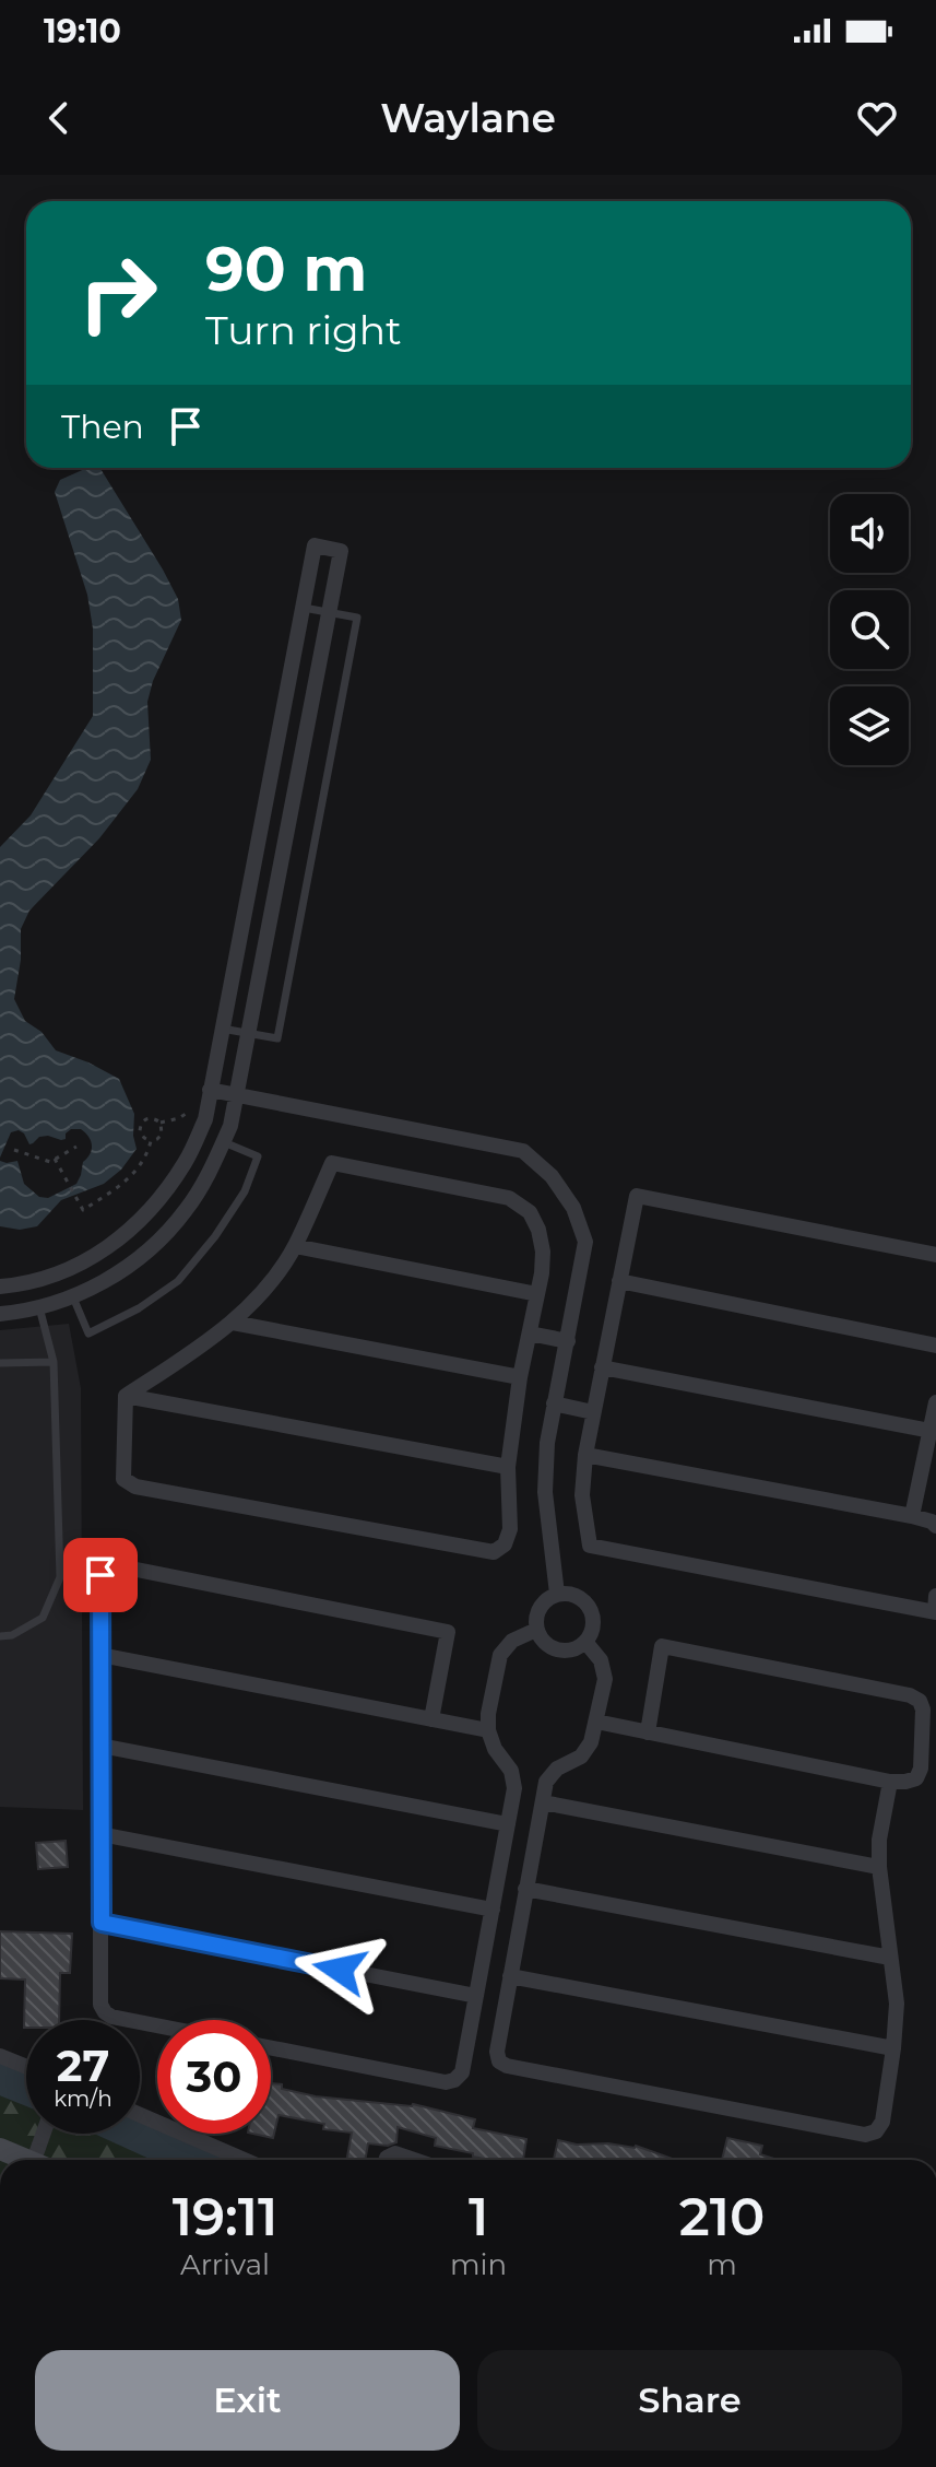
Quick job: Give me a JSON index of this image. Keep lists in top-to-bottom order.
{
  "page": {
    "status": "19:10",
    "header": "Waylane",
    "turn": ["90 m", "Turn right"],
    "then": "Then",
    "speed": "27 km/h",
    "limit": "30",
    "eta": [
      "19:11",
      "Arrival",
      "1",
      "min",
      "210",
      "m"
    ],
    "buttons": ["Exit", "Share"]
  }
}
